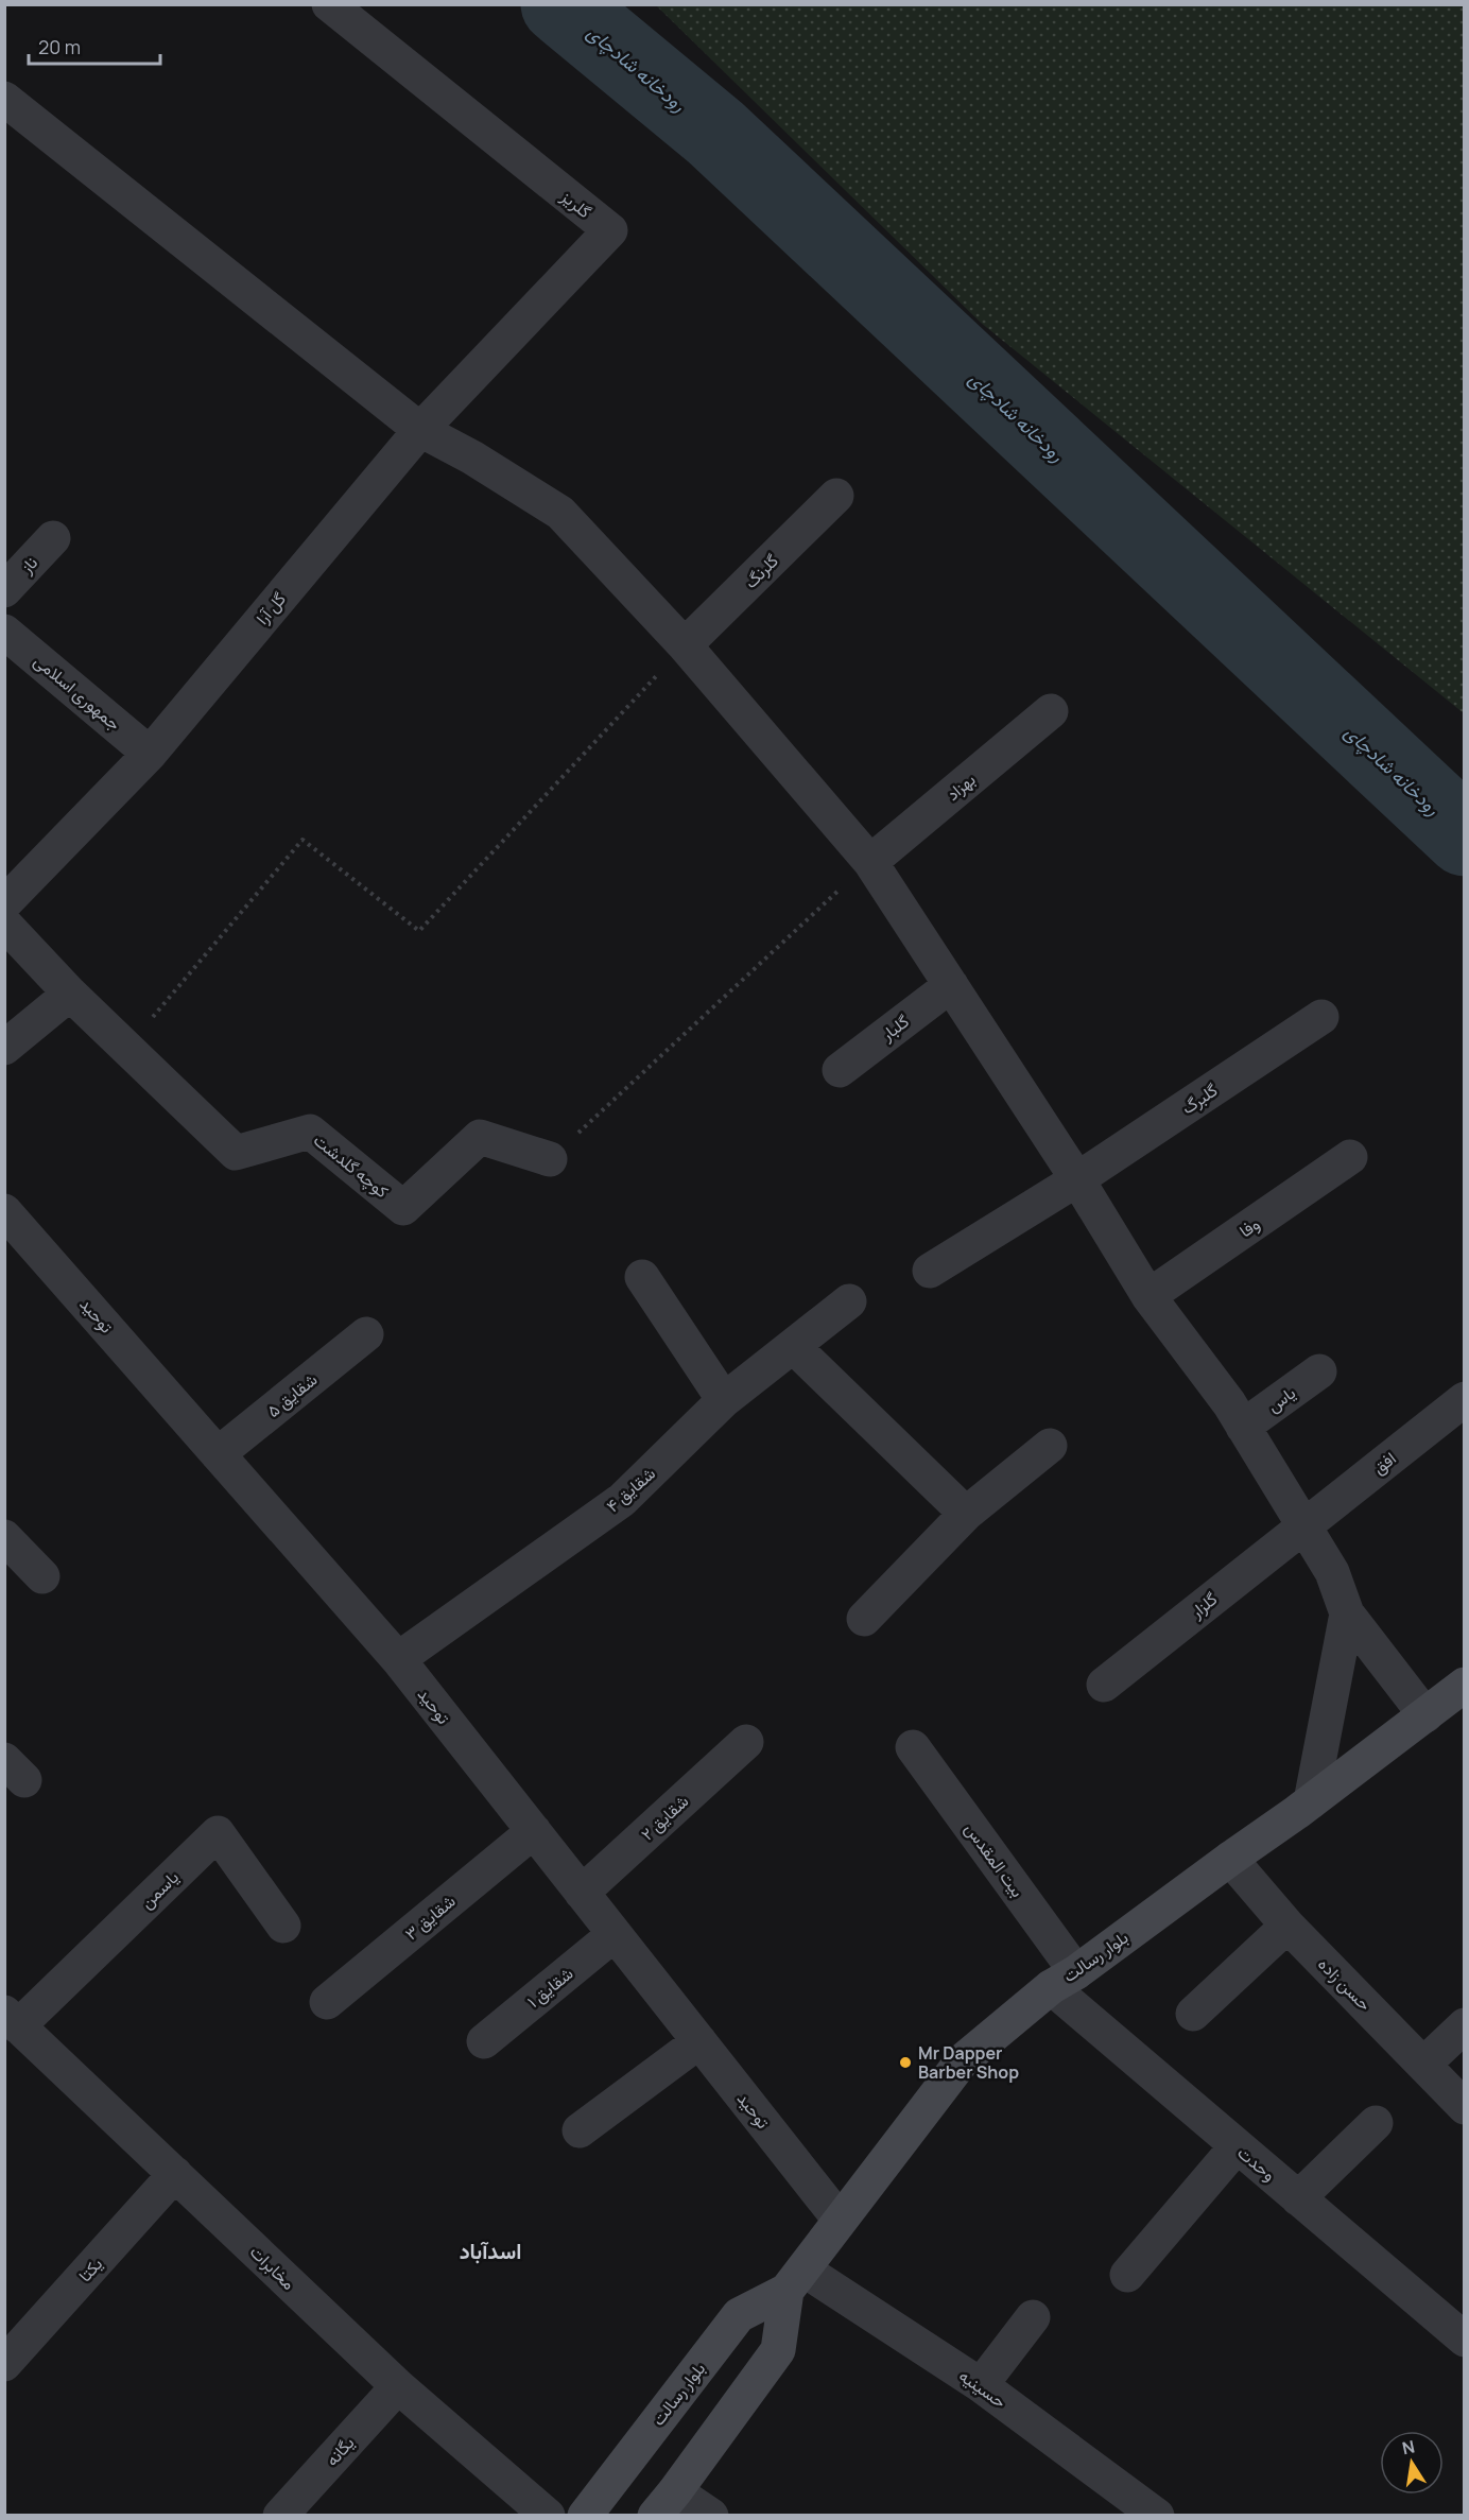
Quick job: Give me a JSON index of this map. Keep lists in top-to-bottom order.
{
  "streets": {
    "street": [
      "گلریز",
      "ناز",
      "گلرنگ",
      "گل آرا",
      "جمهوری اسلامی",
      "بهزاد",
      "گلبار",
      "گلبرگ",
      "کوچه گلدشت",
      "وفا",
      "توحید",
      "شقایق ۵",
      "یاس",
      "افق",
      "شقایق ۴",
      "گلزار",
      "شقایق ۲",
      "بیت المقدس",
      "یاسمن",
      "شقایق ۳",
      "بلوار رسالت",
      "حسن زاده",
      "شقایق ۱",
      "وحدت",
      "مخابرات",
      "یکتا",
      "حسینیه",
      "یگانه"
    ]
  },
  "crossings": [
    ["گلریز", "گل آرا"],
    ["گل آرا", "جمهوری اسلامی"],
    ["توحید", "شقایق ۵"],
    ["توحید", "شقایق ۴"],
    ["توحید", "شقایق ۲"],
    ["توحید", "شقایق ۳"],
    ["توحید", "بلوار رسالت"],
    ["توحید", "شقایق ۱"],
    ["افق", "گلزار"],
    ["بیت المقدس", "بلوار رسالت"],
    ["بیت المقدس", "وحدت"],
    ["یاسمن", "مخابرات"],
    ["بلوار رسالت", "حسن زاده"],
    ["بلوار رسالت", "وحدت"],
    ["بلوار رسالت", "حسینیه"],
    ["مخابرات", "یکتا"],
    ["مخابرات", "یگانه"]
  ],
  "districts": ["اسدآباد"],
  "water": ["رودخانه شادچای"],
  "places": ["Mr Dapper Barber Shop"],
  "scale_bar": "20 m",
  "north": "top"
}
